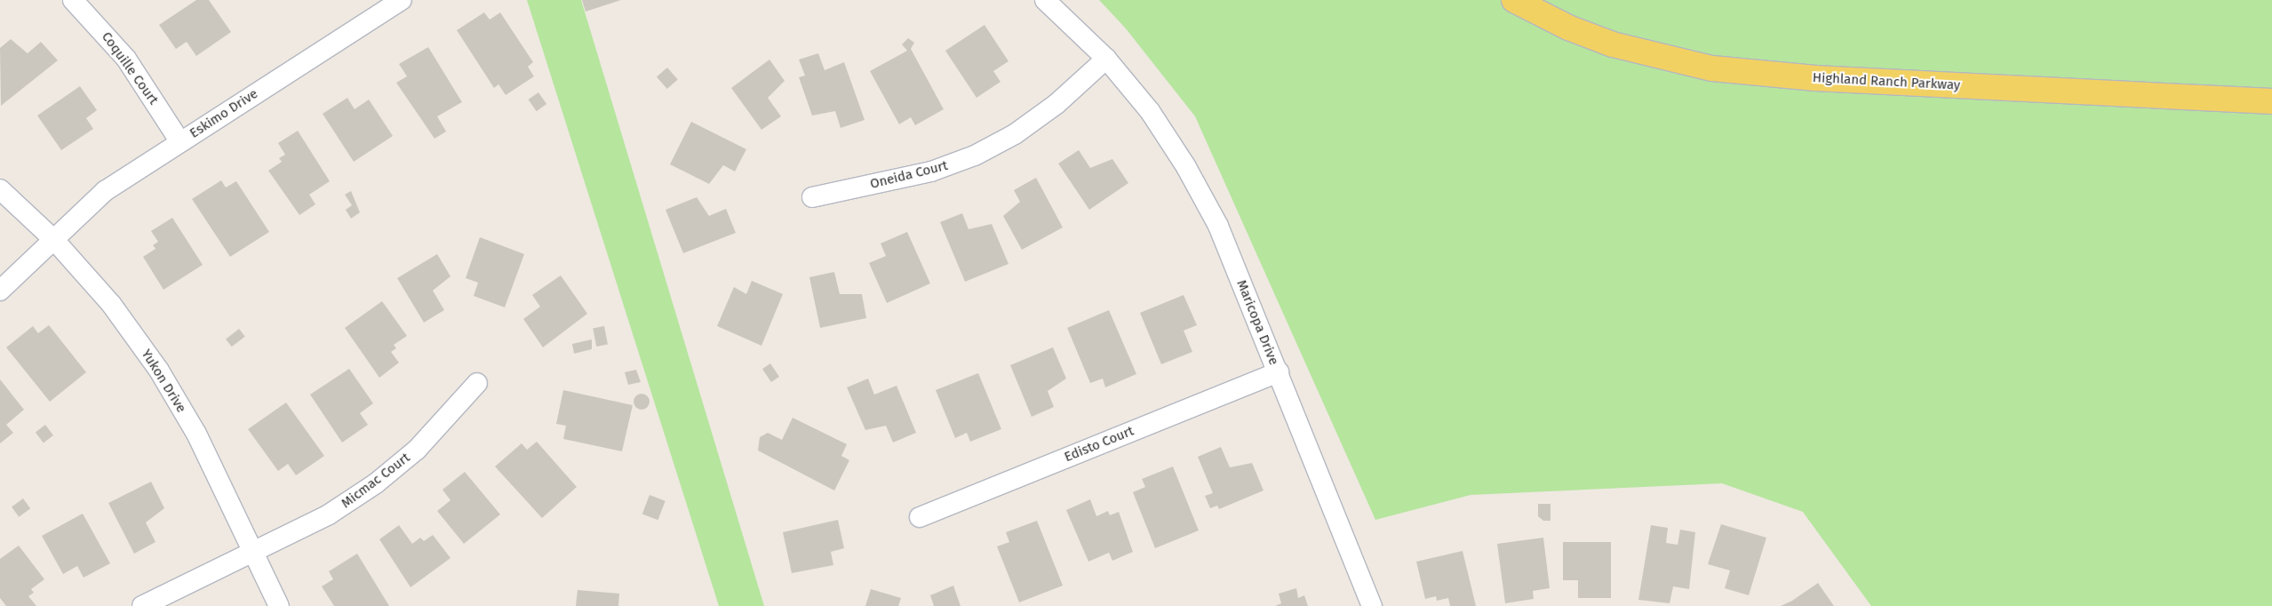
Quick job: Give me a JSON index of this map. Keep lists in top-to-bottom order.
{
  "streets": {
    "main road": ["Highland Ranch Parkway"],
    "street": [
      "Coquille Court",
      "Eskimo Drive",
      "Oneida Court",
      "Maricopa Drive",
      "Yukon Drive",
      "Edisto Court",
      "Micmac Court"
    ]
  },
  "crossings": [
    ["Coquille Court", "Eskimo Drive"],
    ["Eskimo Drive", "Yukon Drive"],
    ["Oneida Court", "Maricopa Drive"],
    ["Maricopa Drive", "Edisto Court"],
    ["Yukon Drive", "Micmac Court"]
  ]
}
